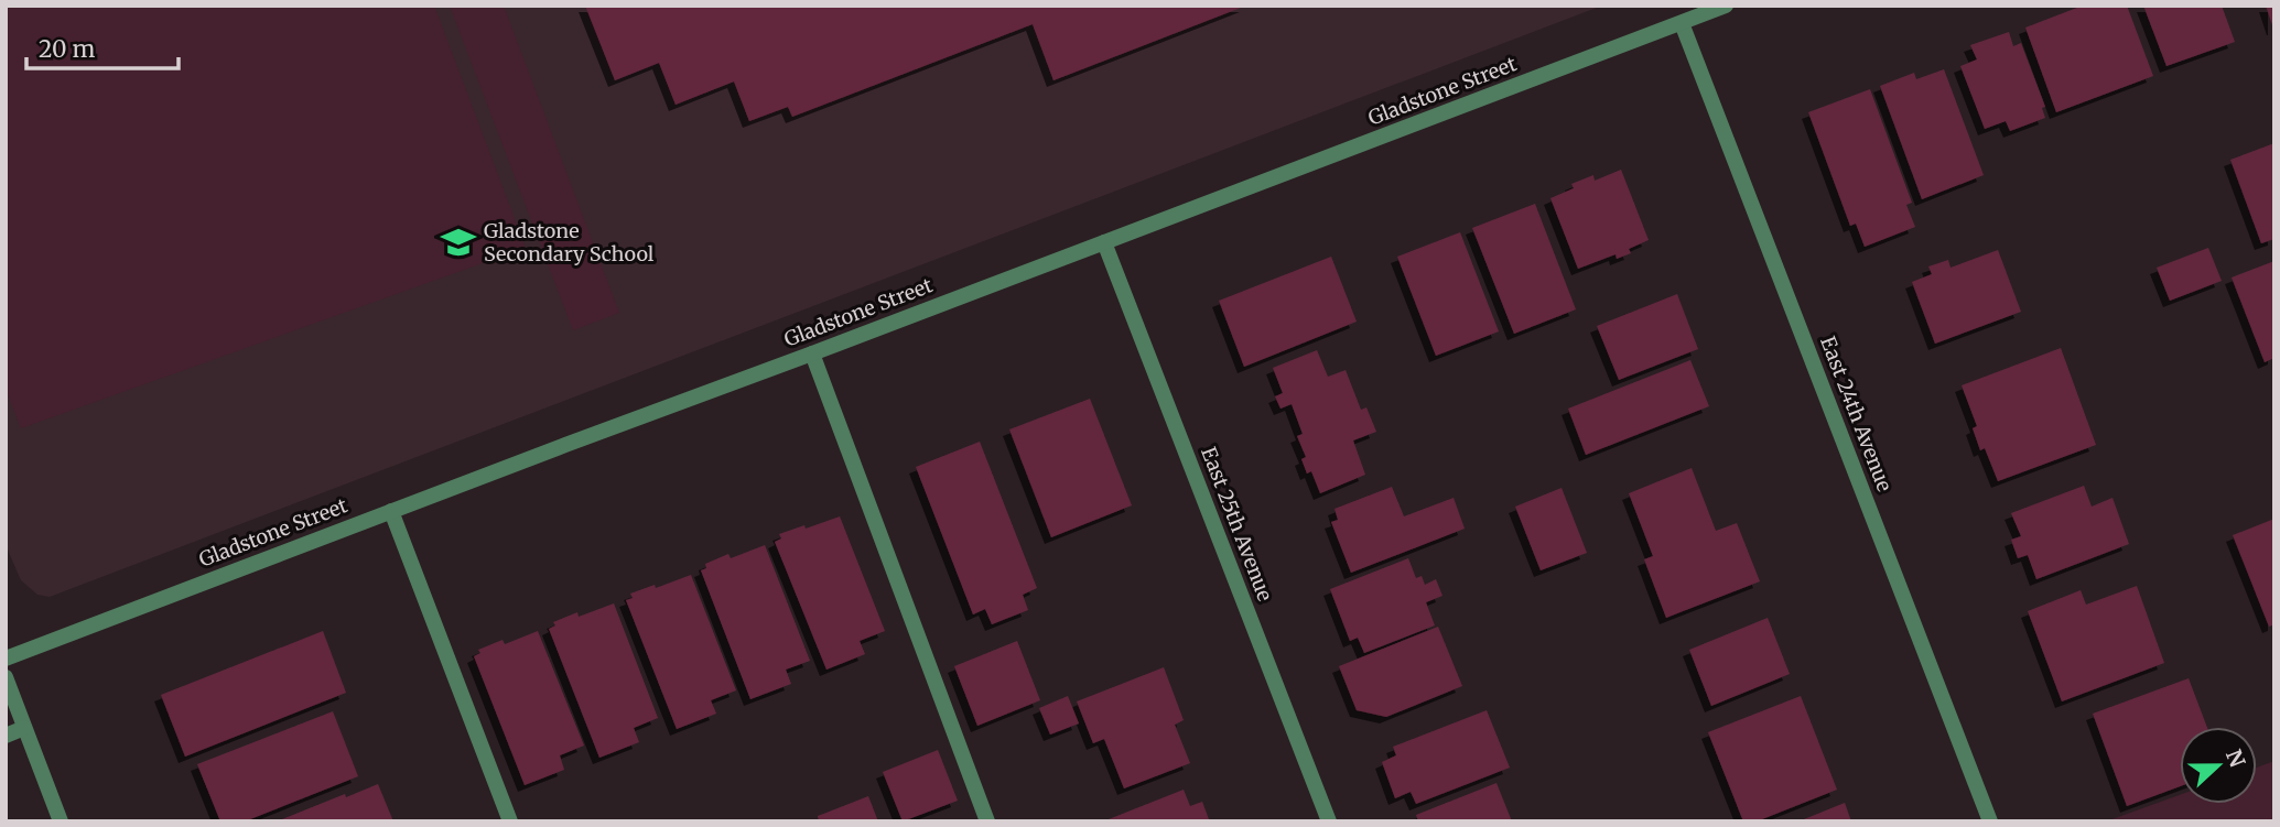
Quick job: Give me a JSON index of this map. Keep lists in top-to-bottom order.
{
  "streets": {
    "street": ["Gladstone Street", "East 24th Avenue", "East 25th Avenue"]
  },
  "crossings": [
    ["Gladstone Street", "East 24th Avenue"],
    ["Gladstone Street", "East 25th Avenue"]
  ],
  "places": {
    "school or university": ["Gladstone Secondary School"]
  },
  "scale_bar": "20 m",
  "north": "right"
}
